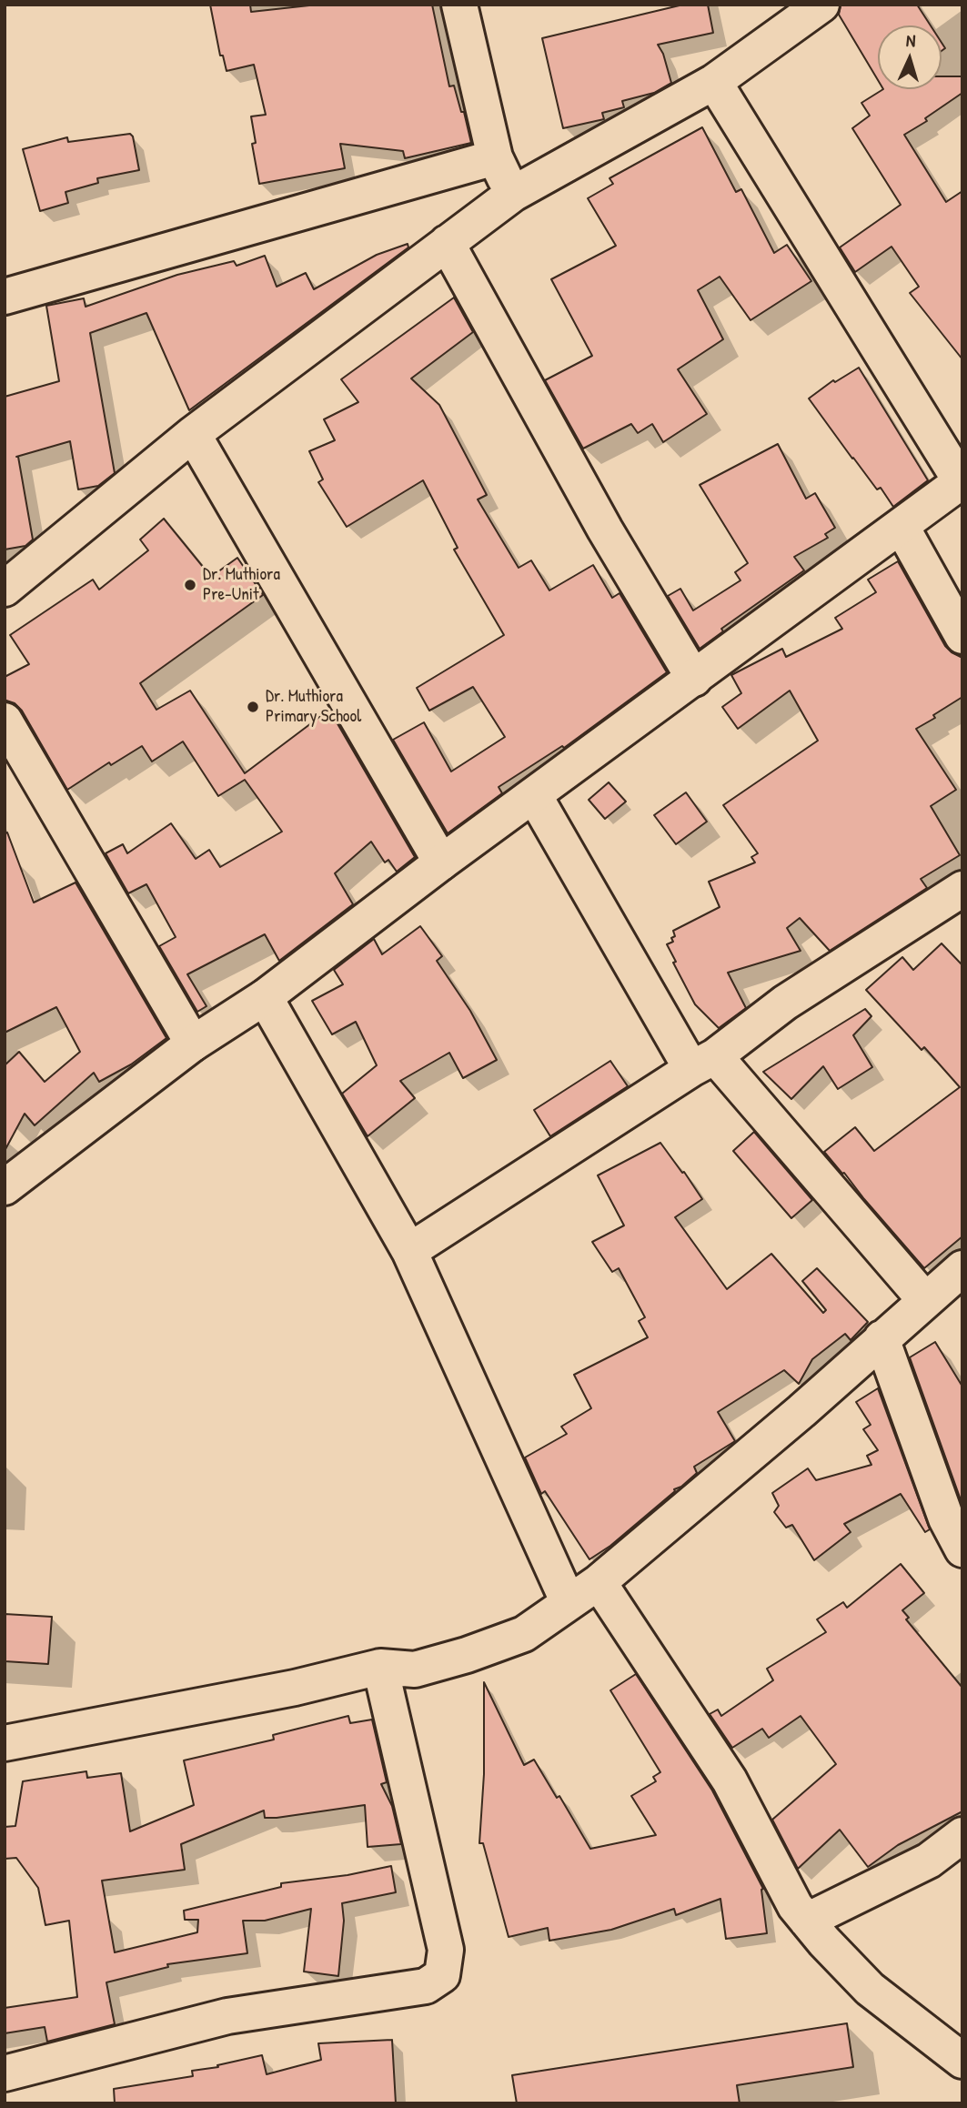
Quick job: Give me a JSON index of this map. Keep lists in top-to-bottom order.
{
  "places": ["Dr. Muthiora Pre-Unit", "Dr. Muthiora Primary School"],
  "north": "top"
}
